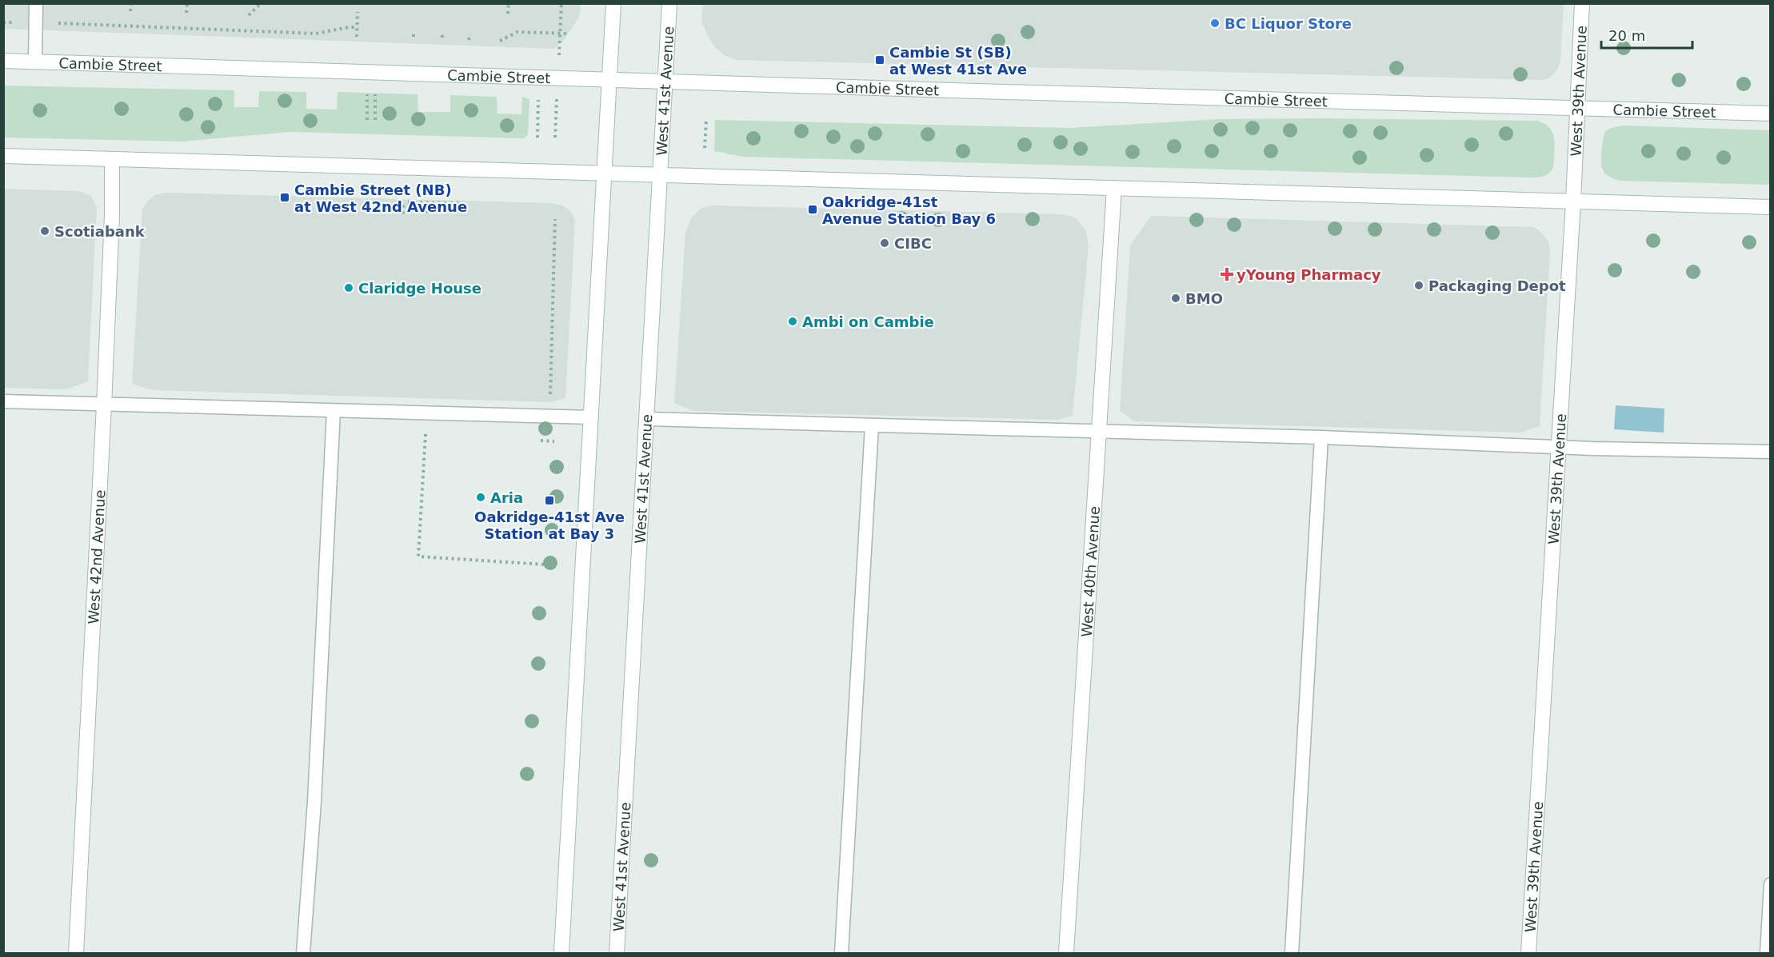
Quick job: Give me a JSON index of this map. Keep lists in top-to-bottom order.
{
  "streets": {
    "main road": [
      "Cambie Street",
      "West 41st Avenue",
      "West 39th Avenue",
      "West 42nd Avenue",
      "West 40th Avenue"
    ]
  },
  "crossings": [
    ["Cambie Street", "West 41st Avenue"],
    ["Cambie Street", "West 39th Avenue"]
  ],
  "places": {
    "other": [
      "BC Liquor Store",
      "Scotiabank",
      "CIBC",
      "Packaging Depot",
      "Claridge House",
      "BMO",
      "Ambi on Cambie",
      "Aria"
    ],
    "transit": [
      "Cambie St (SB) at West 41st Ave",
      "Cambie Street (NB) at West 42nd Avenue",
      "Oakridge-41st Avenue Station Bay 6",
      "Oakridge-41st Ave Station at Bay 3"
    ],
    "health": ["yYoung Pharmacy"]
  },
  "scale_bar": "20 m"
}
